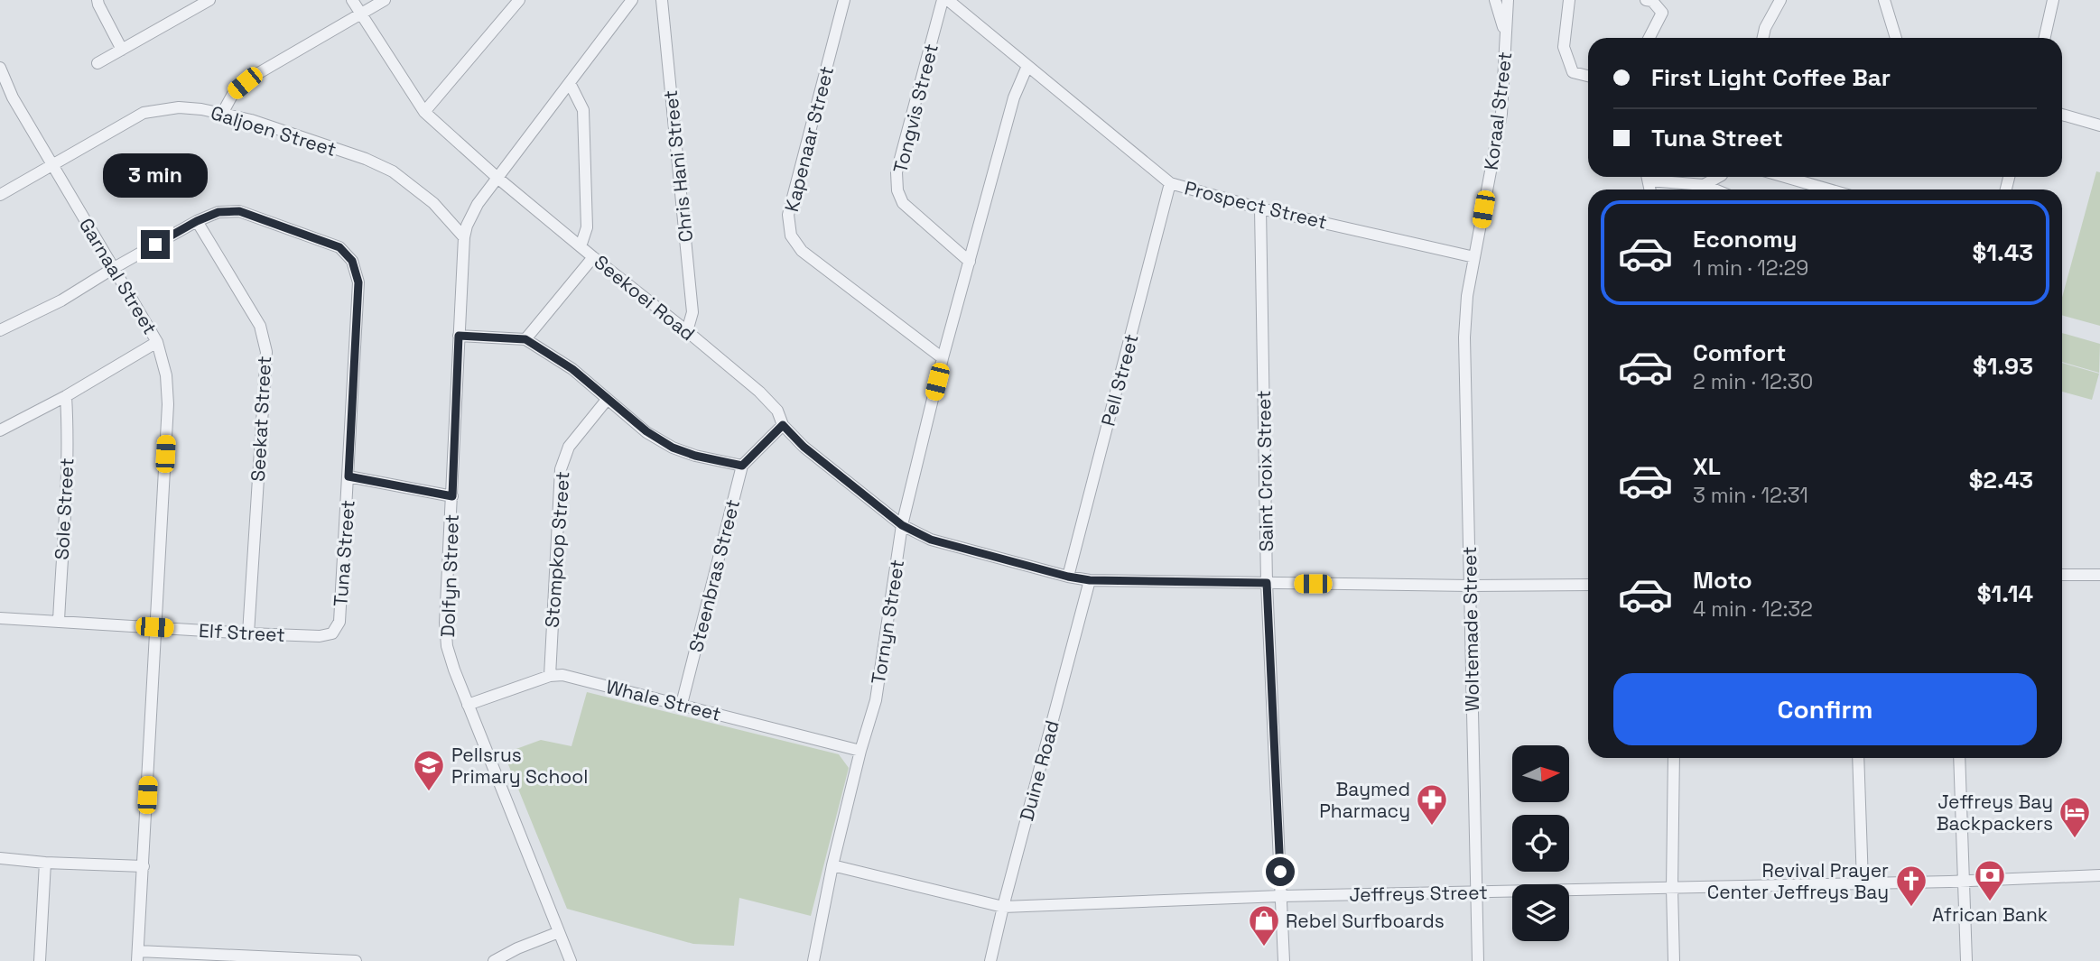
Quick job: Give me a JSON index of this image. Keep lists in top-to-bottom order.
{
  "streets": {
    "street": [
      "Tongvis Street",
      "Koraal Street",
      "Galjoen Street",
      "Kapenaar Street",
      "Chris Hani Street",
      "Prospect Street",
      "Garnaal Street",
      "Seekoei Road",
      "Pell Street",
      "Seekat Street",
      "Saint Croix Street",
      "Sole Street",
      "Stompkop Street",
      "Tuna Street",
      "Dolfyn Street",
      "Steenbras Street",
      "Tornyn Street",
      "Woltemade Street",
      "Elf Street",
      "Whale Street",
      "Duine Road",
      "Jeffreys Street"
    ]
  },
  "crossings": [
    ["Tongvis Street", "Tornyn Street"],
    ["Koraal Street", "Prospect Street"],
    ["Koraal Street", "Woltemade Street"],
    ["Galjoen Street", "Garnaal Street"],
    ["Galjoen Street", "Dolfyn Street"],
    ["Kapenaar Street", "Tornyn Street"],
    ["Chris Hani Street", "Seekoei Road"],
    ["Prospect Street", "Pell Street"],
    ["Prospect Street", "Saint Croix Street"],
    ["Prospect Street", "Tornyn Street"],
    ["Garnaal Street", "Tuna Street"],
    ["Garnaal Street", "Elf Street"],
    ["Seekoei Road", "Pell Street"],
    ["Seekoei Road", "Saint Croix Street"],
    ["Seekoei Road", "Dolfyn Street"],
    ["Seekoei Road", "Tornyn Street"],
    ["Seekoei Road", "Woltemade Street"],
    ["Seekoei Road", "Duine Road"],
    ["Seekat Street", "Tuna Street"],
    ["Seekat Street", "Elf Street"],
    ["Saint Croix Street", "Jeffreys Street"],
    ["Sole Street", "Elf Street"],
    ["Stompkop Street", "Whale Street"],
    ["Tuna Street", "Elf Street"],
    ["Dolfyn Street", "Whale Street"],
    ["Steenbras Street", "Whale Street"],
    ["Tornyn Street", "Whale Street"],
    ["Tornyn Street", "Jeffreys Street"],
    ["Woltemade Street", "Jeffreys Street"],
    ["Duine Road", "Jeffreys Street"]
  ],
  "places": {
    "school or university": ["Pellsrus Primary School"],
    "pharmacy": ["Baymed Pharmacy"],
    "hotel": ["Jeffreys Bay Backpackers"],
    "bank": ["African Bank"],
    "church": ["Revival Prayer Center Jeffreys Bay"],
    "shop": ["Rebel Surfboards"]
  },
  "north": "right",
  "page": {
    "banner": ["First Light Coffee Bar", "Tuna Street"],
    "bubble": "3 min",
    "list": [
      {
        "name": "Economy",
        "note": "1 min · 12:29",
        "value": "$1.43"
      },
      {
        "name": "Comfort",
        "note": "2 min · 12:30",
        "value": "$1.93"
      },
      {
        "name": "XL",
        "note": "3 min · 12:31",
        "value": "$2.43"
      },
      {
        "name": "Moto",
        "note": "4 min · 12:32",
        "value": "$1.14"
      }
    ],
    "buttons": "Confirm"
  }
}
